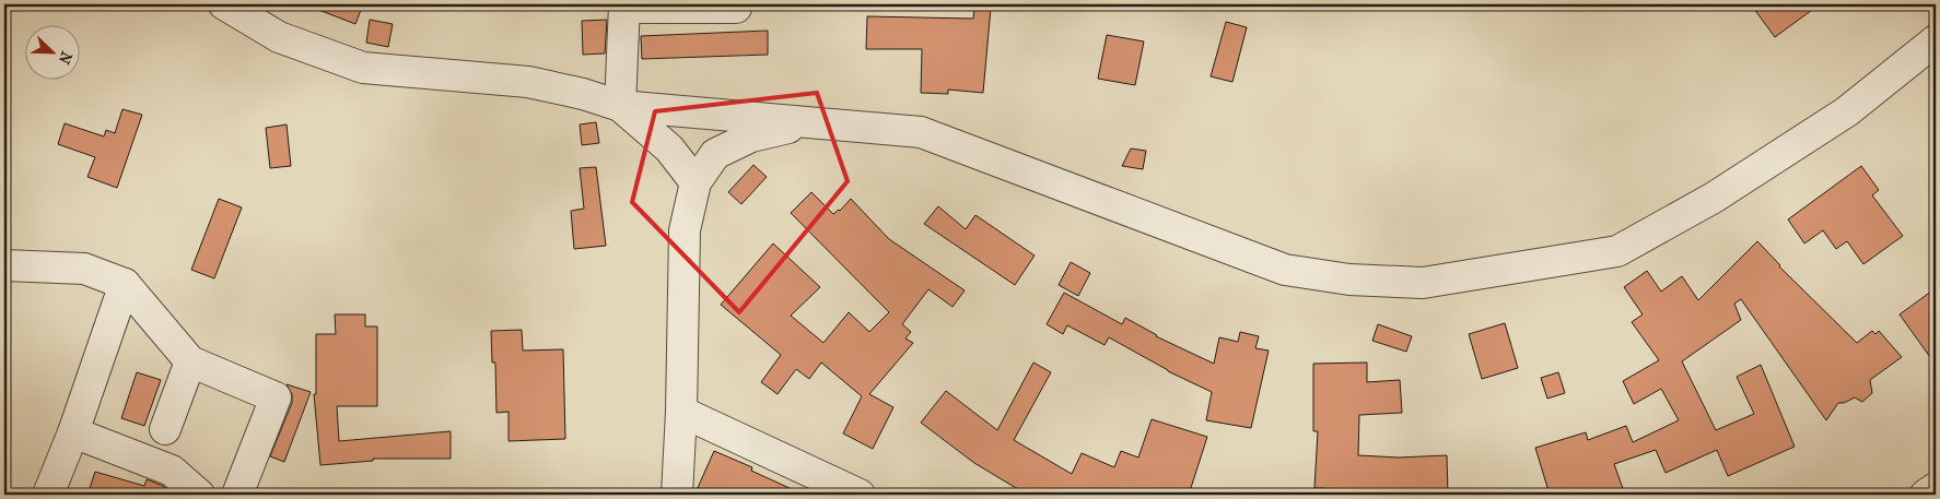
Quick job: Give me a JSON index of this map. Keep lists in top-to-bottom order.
{
  "north": "bottom right"
}
